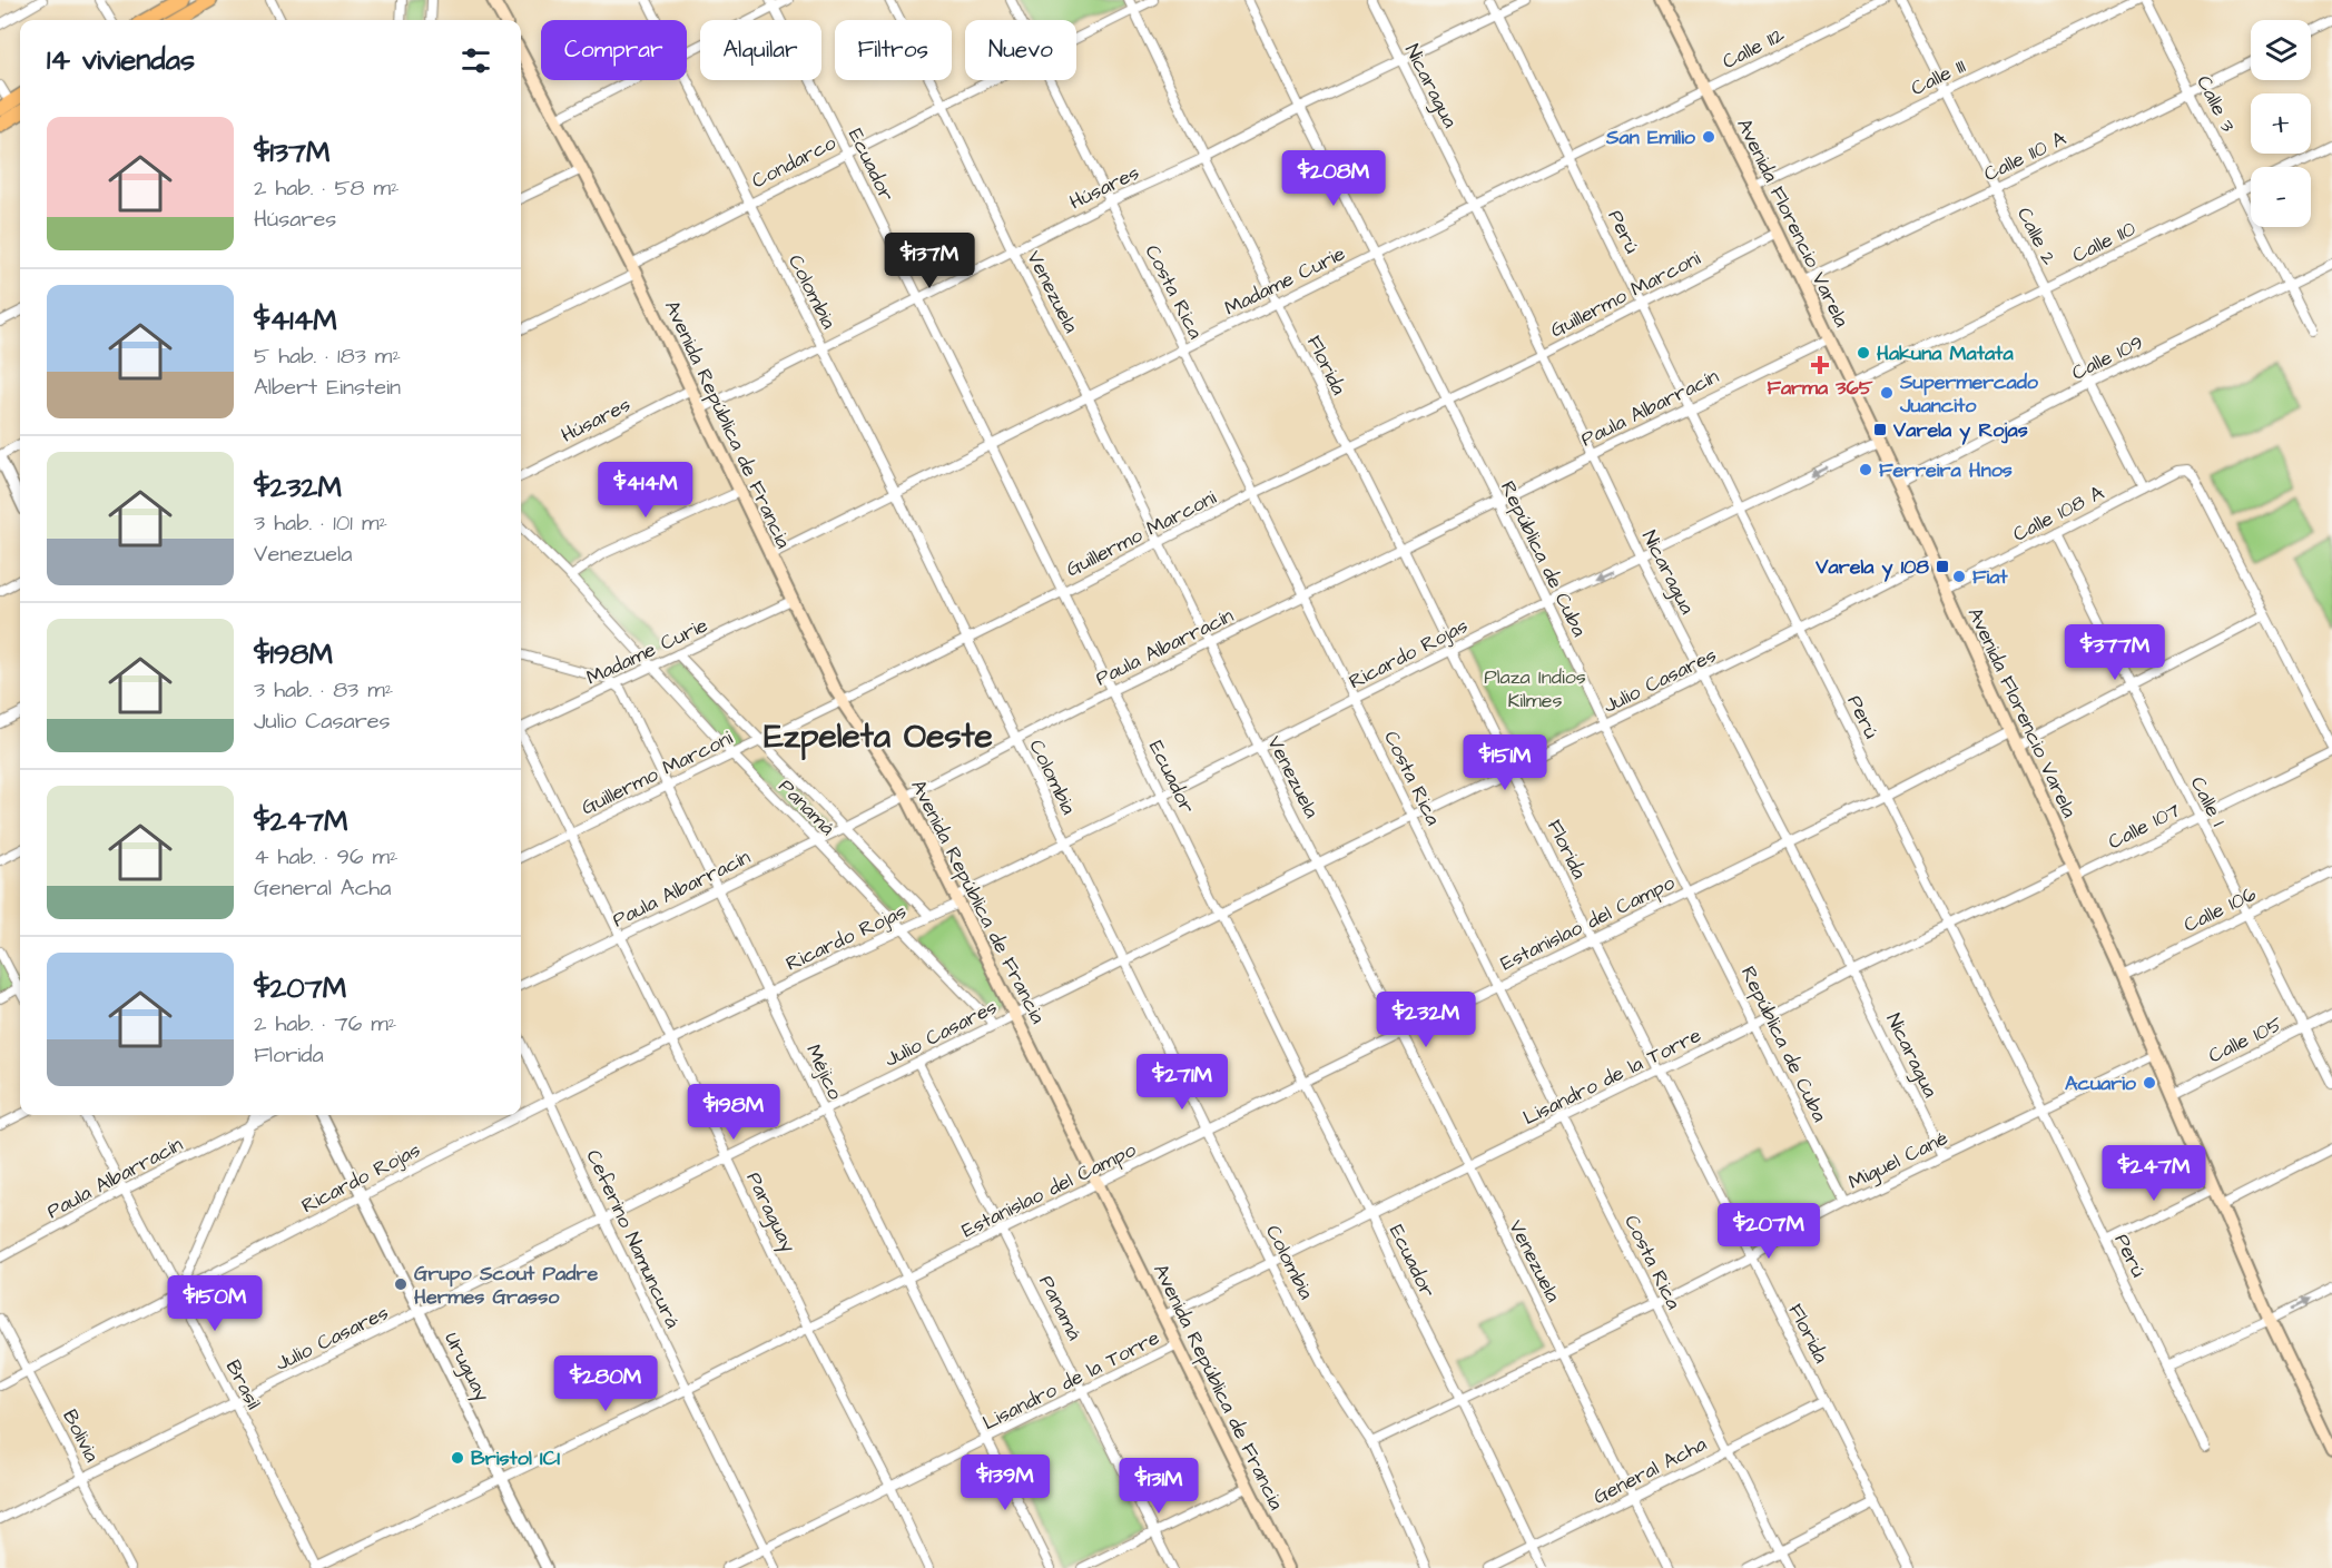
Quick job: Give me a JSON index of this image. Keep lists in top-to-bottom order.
{
  "streets": {
    "main road": ["Avenida Florencio Varela", "Avenida República de Francia"],
    "street": [
      "Calle 112",
      "Calle 111",
      "Nicaragua",
      "Calle 3",
      "Calle 110 A",
      "Condarco",
      "Ecuador",
      "Húsares",
      "Perú",
      "Calle 2",
      "Calle 110",
      "Madame Curie",
      "Colombia",
      "Venezuela",
      "Costa Rica",
      "Guillermo Marconi",
      "Calle 109",
      "Florida",
      "Paula Albarracín",
      "Calle 108 A",
      "República de Cuba",
      "Ricardo Rojas",
      "Julio Casares",
      "Calle 1",
      "Panamá",
      "Calle 107",
      "Calle 106",
      "Estanislao del Campo",
      "Calle 105",
      "Méjico",
      "Lisandro de la Torre",
      "Miguel Cané",
      "Paraguay",
      "Ceferino Namuncurá",
      "Uruguay",
      "Brasil",
      "Bolivia",
      "General Acha"
    ]
  },
  "crossings": [
    ["Calle 112", "Avenida Florencio Varela"],
    ["Calle 112", "Madame Curie"],
    ["Calle 111", "Avenida Florencio Varela"],
    ["Calle 111", "Calle 2"],
    ["Nicaragua", "Húsares"],
    ["Nicaragua", "Madame Curie"],
    ["Nicaragua", "Guillermo Marconi"],
    ["Nicaragua", "Paula Albarracín"],
    ["Nicaragua", "Ricardo Rojas"],
    ["Nicaragua", "Julio Casares"],
    ["Nicaragua", "Estanislao del Campo"],
    ["Nicaragua", "Lisandro de la Torre"],
    ["Nicaragua", "Miguel Cané"],
    ["Calle 3", "Calle 110 A"],
    ["Calle 3", "Calle 110"],
    ["Calle 3", "Calle 109"],
    ["Calle 110 A", "Avenida Florencio Varela"],
    ["Calle 110 A", "Calle 2"],
    ["Condarco", "Ecuador"],
    ["Condarco", "Colombia"],
    ["Condarco", "Venezuela"],
    ["Condarco", "Florida"],
    ["Condarco", "Avenida República de Francia"],
    ["Ecuador", "Húsares"],
    ["Ecuador", "Madame Curie"],
    ["Ecuador", "Guillermo Marconi"],
    ["Ecuador", "Paula Albarracín"],
    ["Ecuador", "Ricardo Rojas"],
    ["Ecuador", "Julio Casares"],
    ["Ecuador", "Estanislao del Campo"],
    ["Ecuador", "Lisandro de la Torre"],
    ["Ecuador", "Miguel Cané"],
    ["Ecuador", "General Acha"],
    ["Húsares", "Perú"],
    ["Húsares", "Colombia"],
    ["Húsares", "Venezuela"],
    ["Húsares", "Costa Rica"],
    ["Húsares", "Florida"],
    ["Húsares", "Avenida República de Francia"],
    ["Húsares", "República de Cuba"],
    ["Avenida Florencio Varela", "Calle 110"],
    ["Avenida Florencio Varela", "Madame Curie"],
    ["Avenida Florencio Varela", "Guillermo Marconi"],
    ["Avenida Florencio Varela", "Calle 109"],
    ["Avenida Florencio Varela", "Paula Albarracín"],
    ["Avenida Florencio Varela", "Calle 108 A"],
    ["Avenida Florencio Varela", "Ricardo Rojas"],
    ["Avenida Florencio Varela", "Julio Casares"],
    ["Avenida Florencio Varela", "Calle 107"],
    ["Avenida Florencio Varela", "Calle 106"],
    ["Avenida Florencio Varela", "Estanislao del Campo"],
    ["Avenida Florencio Varela", "Calle 105"],
    ["Avenida Florencio Varela", "Lisandro de la Torre"],
    ["Avenida Florencio Varela", "Miguel Cané"],
    ["Perú", "Madame Curie"],
    ["Perú", "Guillermo Marconi"],
    ["Perú", "Paula Albarracín"],
    ["Perú", "Ricardo Rojas"],
    ["Perú", "Julio Casares"],
    ["Perú", "Estanislao del Campo"],
    ["Perú", "Lisandro de la Torre"],
    ["Perú", "Miguel Cané"],
    ["Calle 2", "Calle 110"],
    ["Calle 2", "Calle 109"],
    ["Calle 2", "Calle 108 A"],
    ["Madame Curie", "Colombia"],
    ["Madame Curie", "Venezuela"],
    ["Madame Curie", "Costa Rica"],
    ["Madame Curie", "Florida"],
    ["Madame Curie", "Avenida República de Francia"],
    ["Madame Curie", "República de Cuba"],
    ["Madame Curie", "Panamá"],
    ["Madame Curie", "Méjico"],
    ["Colombia", "Guillermo Marconi"],
    ["Colombia", "Paula Albarracín"],
    ["Colombia", "Ricardo Rojas"],
    ["Colombia", "Julio Casares"],
    ["Colombia", "Estanislao del Campo"],
    ["Colombia", "Lisandro de la Torre"],
    ["Colombia", "Miguel Cané"],
    ["Venezuela", "Guillermo Marconi"],
    ["Venezuela", "Paula Albarracín"],
    ["Venezuela", "Ricardo Rojas"],
    ["Venezuela", "Julio Casares"],
    ["Venezuela", "Estanislao del Campo"],
    ["Venezuela", "Lisandro de la Torre"],
    ["Venezuela", "Miguel Cané"],
    ["Venezuela", "General Acha"],
    ["Costa Rica", "Guillermo Marconi"],
    ["Costa Rica", "Paula Albarracín"],
    ["Costa Rica", "Ricardo Rojas"],
    ["Costa Rica", "Julio Casares"],
    ["Costa Rica", "Estanislao del Campo"],
    ["Costa Rica", "Lisandro de la Torre"],
    ["Costa Rica", "Miguel Cané"],
    ["Costa Rica", "General Acha"],
    ["Guillermo Marconi", "Florida"],
    ["Guillermo Marconi", "Avenida República de Francia"],
    ["Guillermo Marconi", "República de Cuba"],
    ["Guillermo Marconi", "Panamá"],
    ["Guillermo Marconi", "Méjico"],
    ["Guillermo Marconi", "Paraguay"],
    ["Florida", "Paula Albarracín"],
    ["Florida", "Ricardo Rojas"],
    ["Florida", "Julio Casares"],
    ["Florida", "Estanislao del Campo"],
    ["Florida", "Lisandro de la Torre"],
    ["Florida", "Miguel Cané"],
    ["Florida", "General Acha"],
    ["Paula Albarracín", "Avenida República de Francia"],
    ["Paula Albarracín", "República de Cuba"],
    ["Paula Albarracín", "Panamá"],
    ["Paula Albarracín", "Méjico"],
    ["Paula Albarracín", "Paraguay"],
    ["Paula Albarracín", "Brasil"],
    ["Avenida República de Francia", "Ricardo Rojas"],
    ["Avenida República de Francia", "Julio Casares"],
    ["Avenida República de Francia", "Estanislao del Campo"],
    ["Avenida República de Francia", "Lisandro de la Torre"],
    ["Calle 108 A", "Calle 1"],
    ["República de Cuba", "Ricardo Rojas"],
    ["República de Cuba", "Julio Casares"],
    ["República de Cuba", "Estanislao del Campo"],
    ["República de Cuba", "Lisandro de la Torre"],
    ["República de Cuba", "Miguel Cané"],
    ["Ricardo Rojas", "Panamá"],
    ["Ricardo Rojas", "Méjico"],
    ["Ricardo Rojas", "Paraguay"],
    ["Ricardo Rojas", "Ceferino Namuncurá"],
    ["Ricardo Rojas", "Uruguay"],
    ["Ricardo Rojas", "Brasil"],
    ["Ricardo Rojas", "Bolivia"],
    ["Julio Casares", "Panamá"],
    ["Julio Casares", "Méjico"],
    ["Julio Casares", "Paraguay"],
    ["Julio Casares", "Ceferino Namuncurá"],
    ["Julio Casares", "Uruguay"],
    ["Julio Casares", "Brasil"],
    ["Julio Casares", "Bolivia"],
    ["Calle 1", "Calle 107"],
    ["Calle 1", "Calle 106"],
    ["Calle 1", "Calle 105"],
    ["Panamá", "Estanislao del Campo"],
    ["Panamá", "Lisandro de la Torre"],
    ["Calle 107", "Lisandro de la Torre"],
    ["Estanislao del Campo", "Méjico"],
    ["Estanislao del Campo", "Paraguay"],
    ["Estanislao del Campo", "Ceferino Namuncurá"],
    ["Estanislao del Campo", "Uruguay"],
    ["Estanislao del Campo", "Brasil"],
    ["Méjico", "Lisandro de la Torre"],
    ["Lisandro de la Torre", "Paraguay"],
    ["Lisandro de la Torre", "Ceferino Namuncurá"]
  ],
  "districts": ["Ezpeleta Oeste"],
  "parks": ["Plaza Indios Kilmes"],
  "places": {
    "other": [
      "San Emilio",
      "Hakuna Matata",
      "Supermercado Juancito",
      "Ferreira Hnos",
      "Fiat",
      "Acuario",
      "Grupo Scout Padre Hermes Grasso",
      "Bristol ICI"
    ],
    "health": ["Farma 365"],
    "transit": ["Varela y Rojas", "Varela y 108"]
  },
  "page": {
    "map_buttons": ["+", "−"],
    "chip": [
      "Comprar",
      "Alquilar",
      "Filtros",
      "Nuevo"
    ],
    "heading": "14 viviendas",
    "list": [
      {
        "name": "$137M",
        "note": "2 hab. · 58 m² · Húsares"
      },
      {
        "name": "$414M",
        "note": "5 hab. · 183 m² · Albert Einstein"
      },
      {
        "name": "$232M",
        "note": "3 hab. · 101 m² · Venezuela"
      },
      {
        "name": "$198M",
        "note": "3 hab. · 83 m² · Julio Casares"
      },
      {
        "name": "$247M",
        "note": "4 hab. · 96 m² · General Acha"
      },
      {
        "name": "$207M",
        "note": "2 hab. · 76 m² · Florida"
      }
    ],
    "price": [
      "$208M",
      "$137M",
      "$414M",
      "$377M",
      "$151M",
      "$232M",
      "$271M",
      "$198M",
      "$247M",
      "$207M",
      "$150M",
      "$280M",
      "$139M",
      "$131M"
    ]
  }
}
